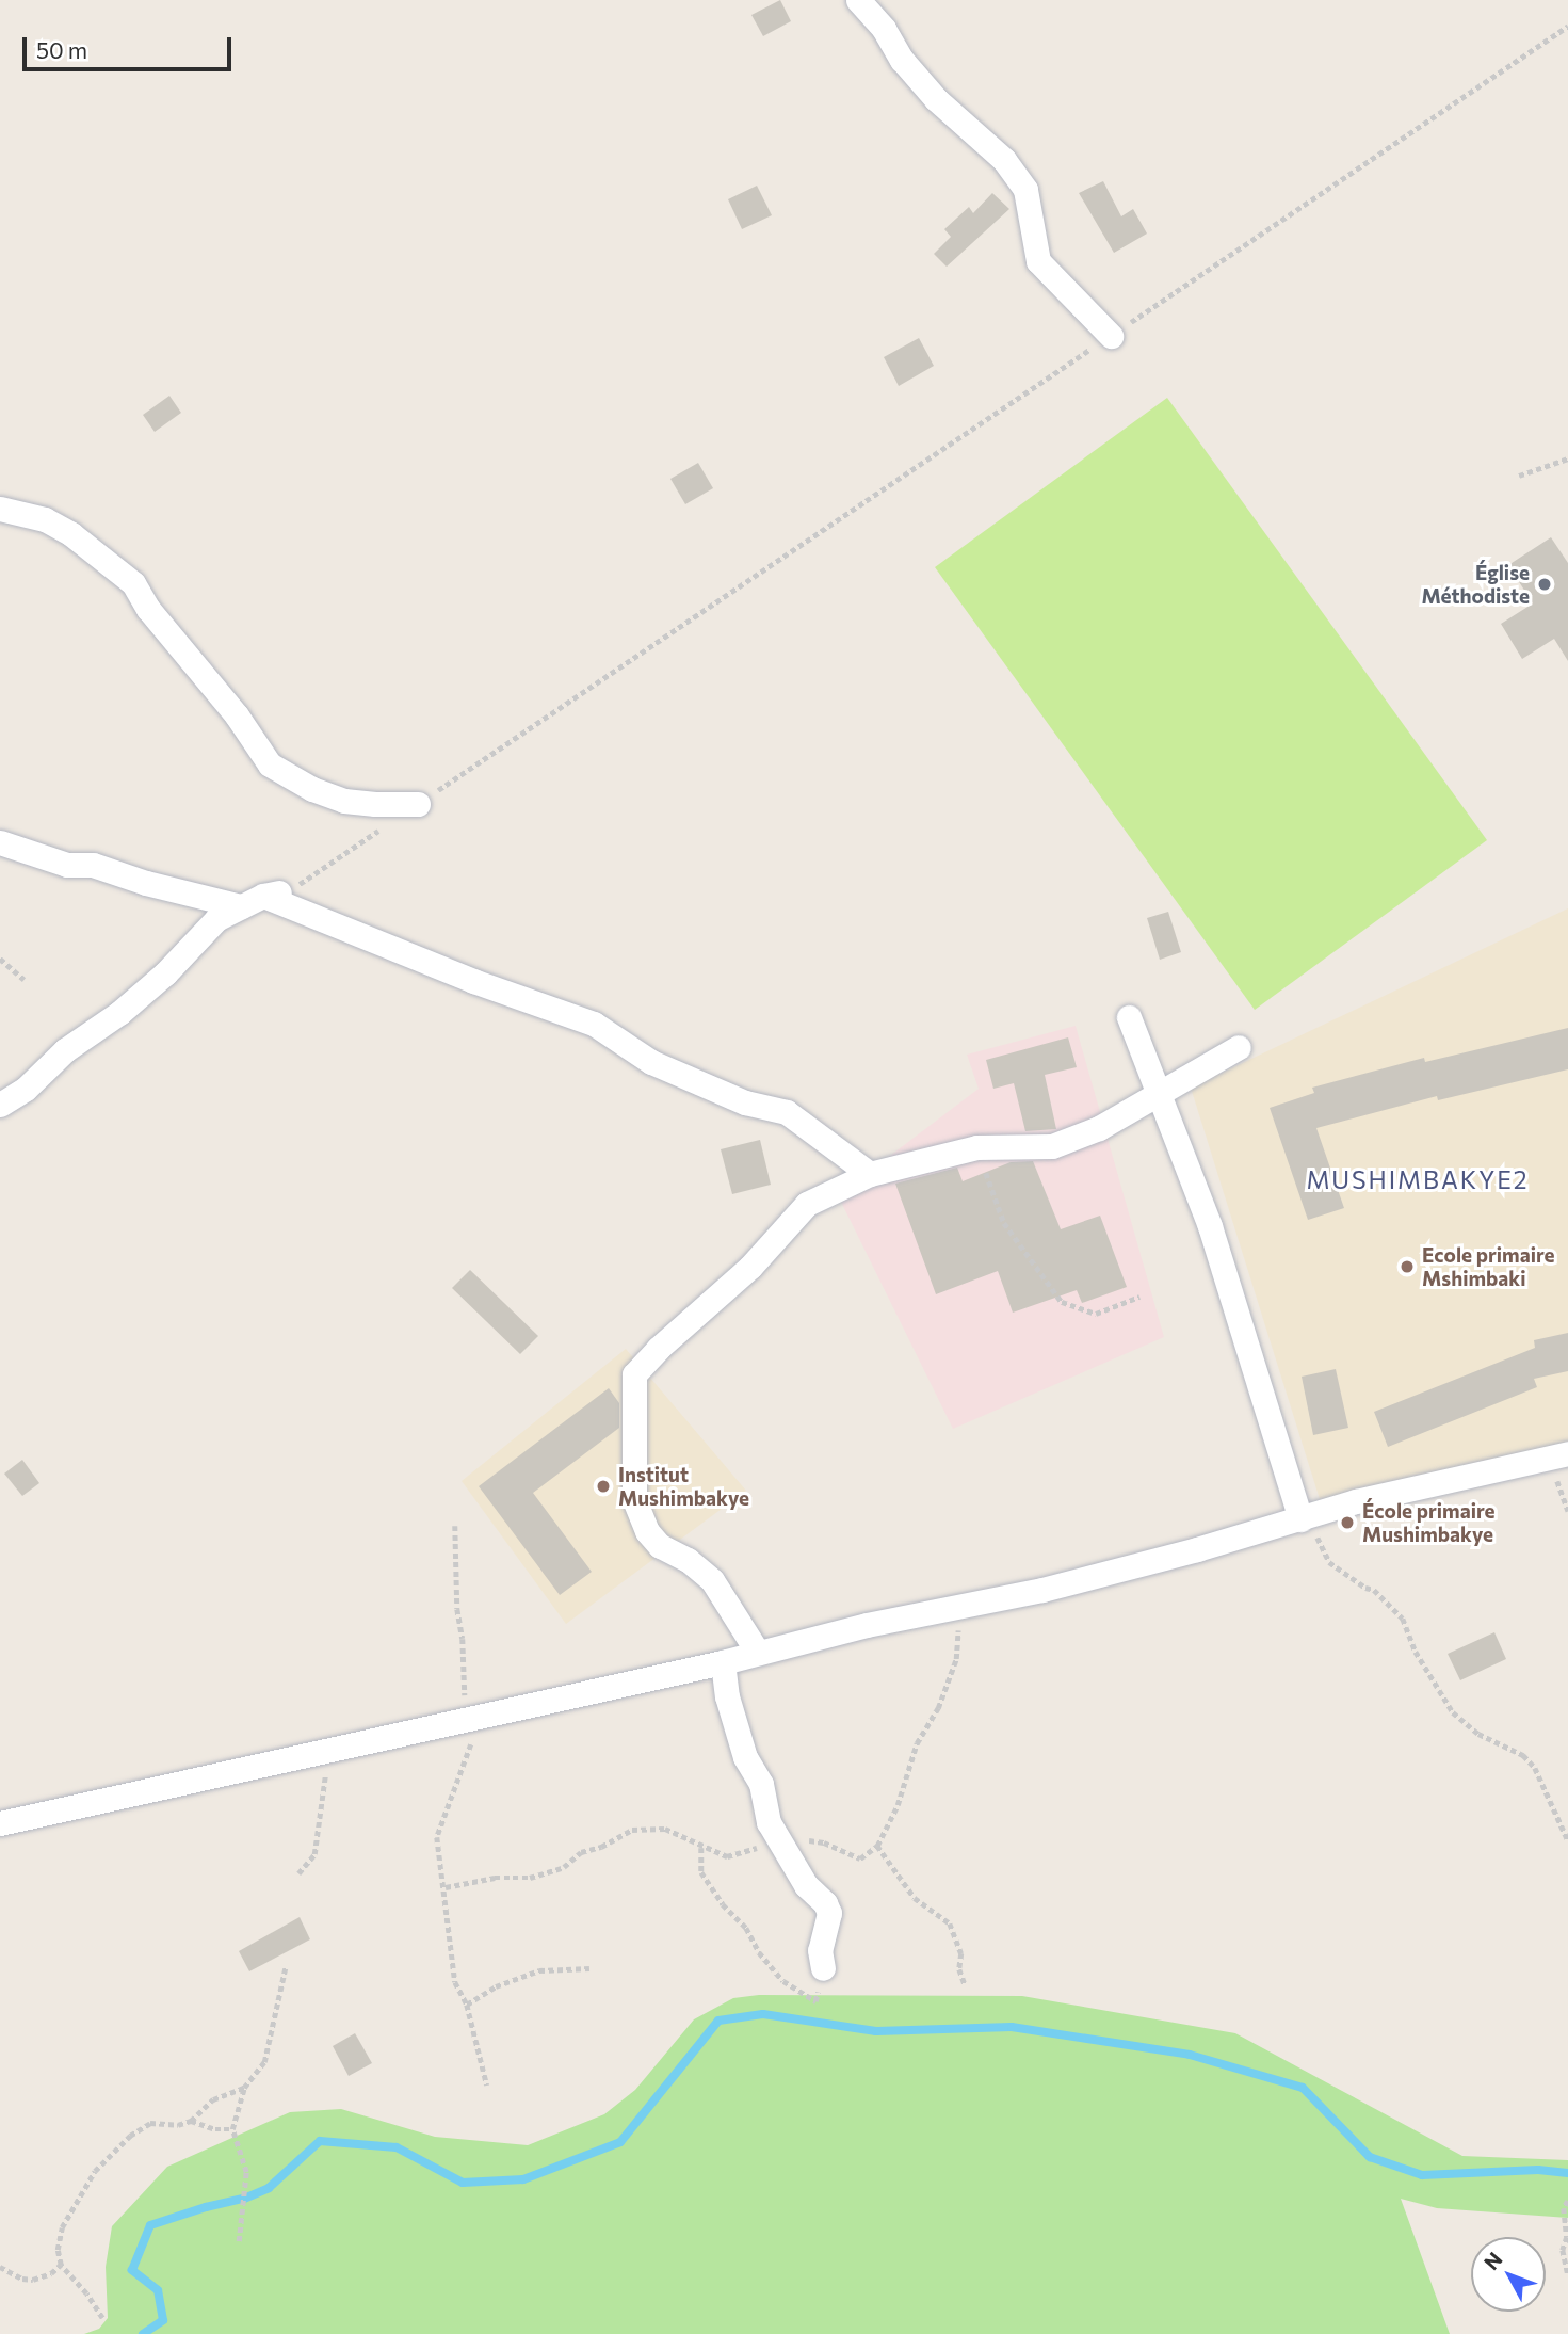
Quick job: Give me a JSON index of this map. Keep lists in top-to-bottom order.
{
  "districts": ["MUSHIMBAKYE2"],
  "places": [
    "Église Méthodiste",
    "Ecole primaire Mshimbaki",
    "Institut Mushimbakye",
    "École primaire Mushimbakye"
  ],
  "scale_bar": "50 m",
  "north": "top left"
}
